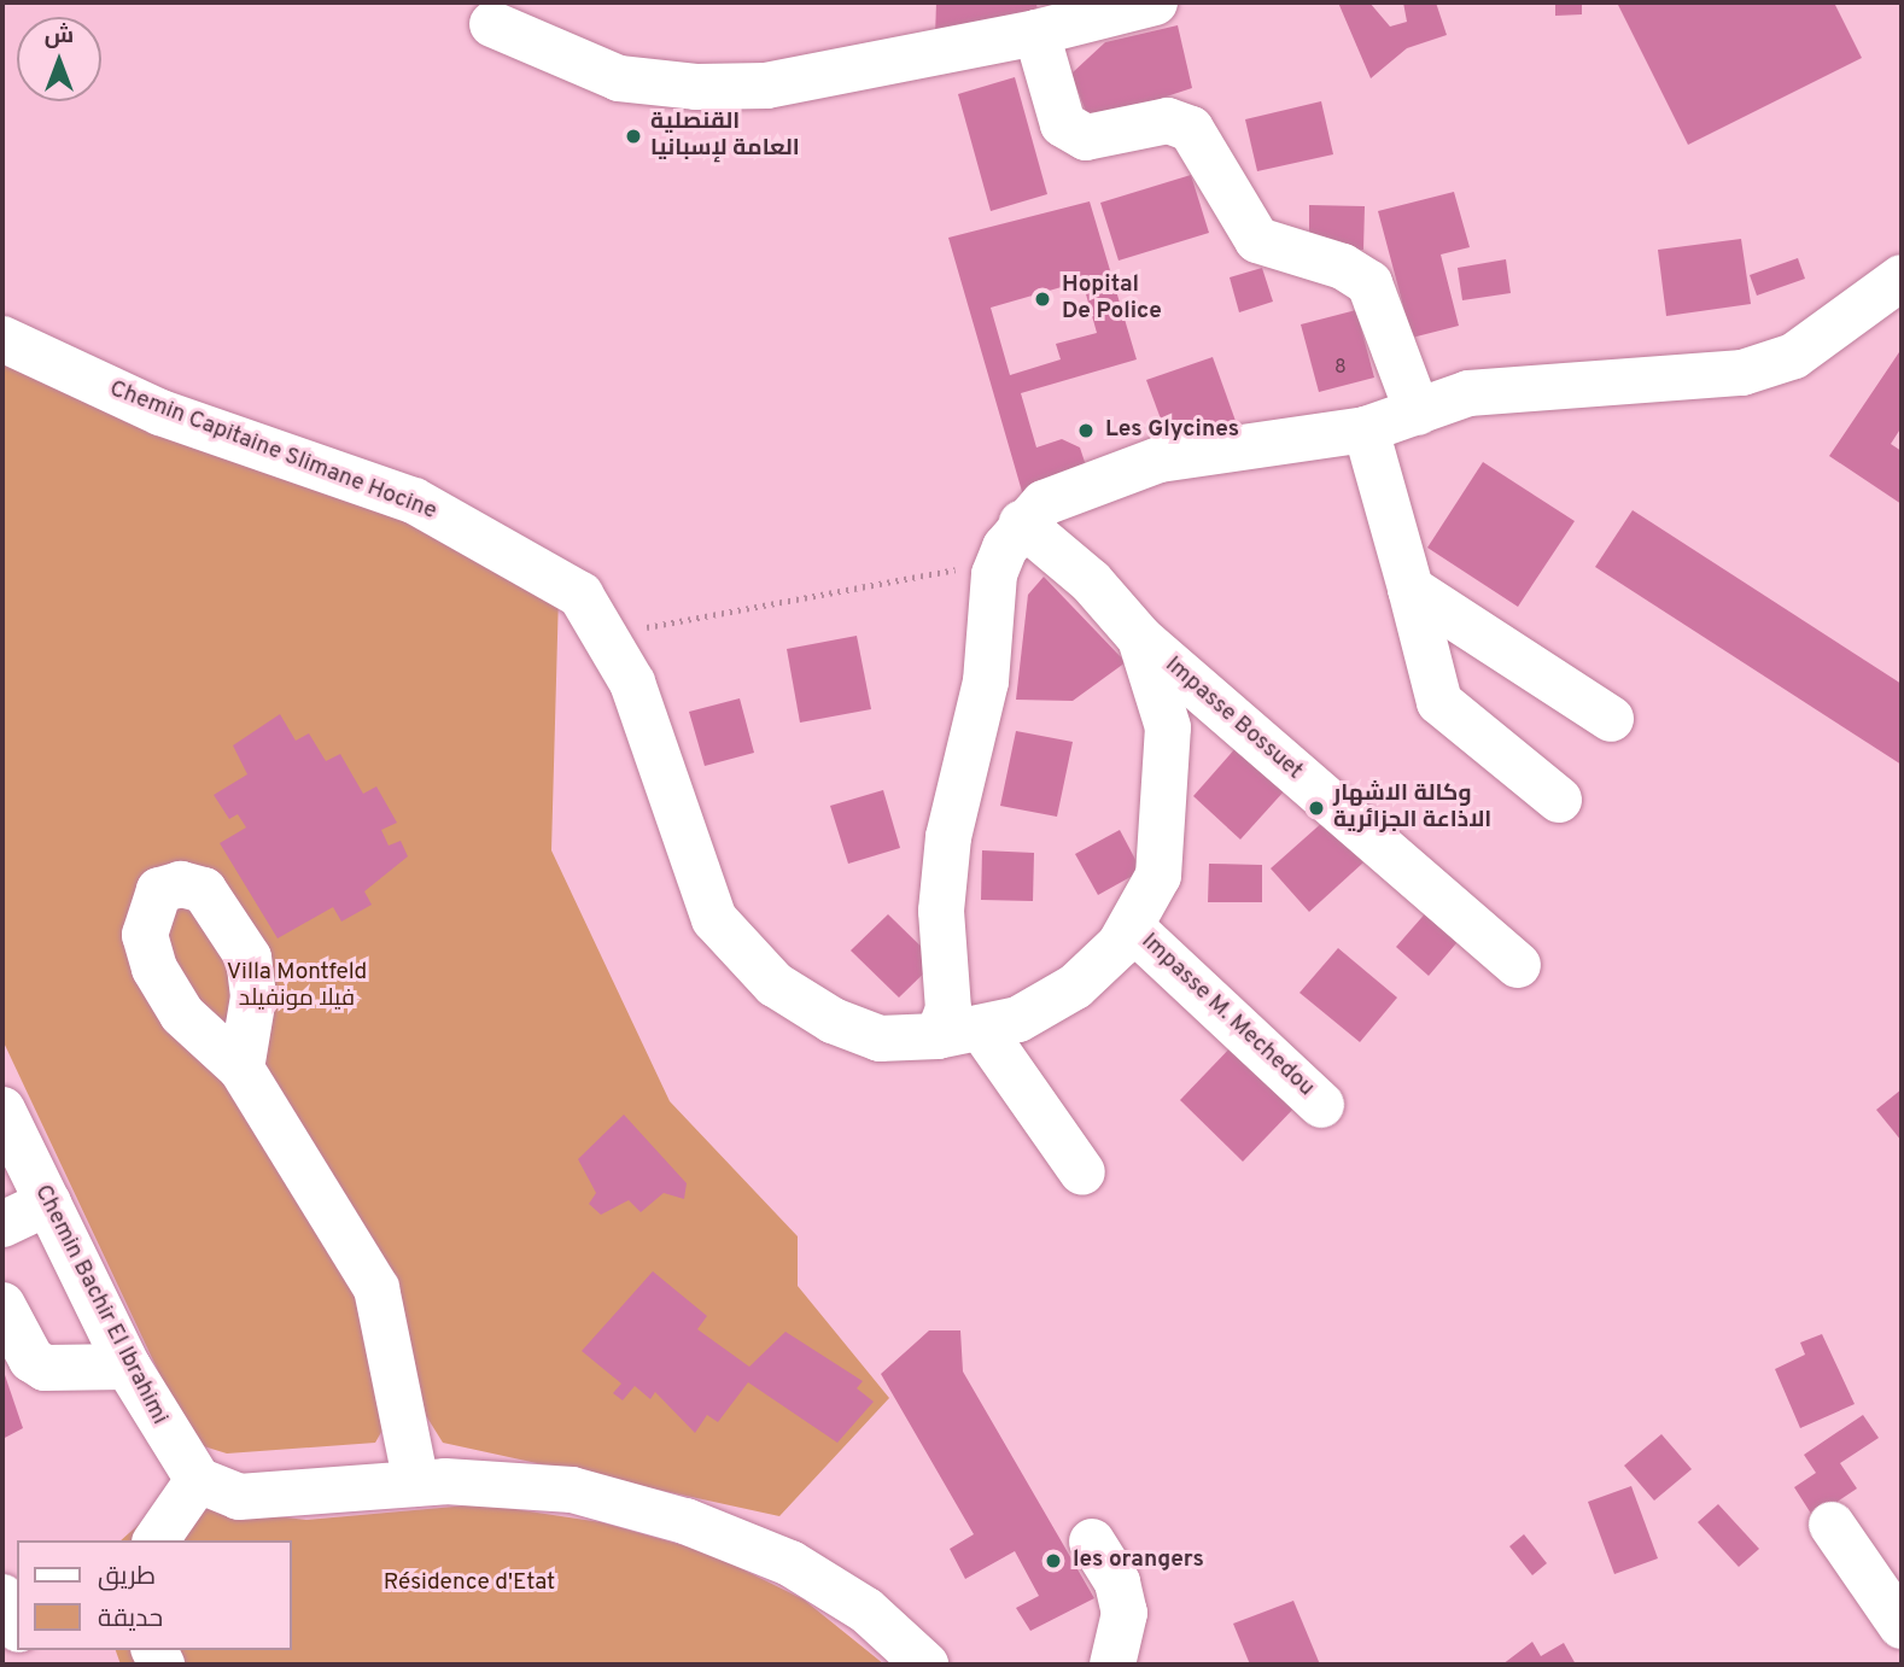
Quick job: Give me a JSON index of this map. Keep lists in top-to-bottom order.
{
  "streets": {
    "street": [
      "Chemin Capitaine Slimane Hocine",
      "Impasse Bossuet",
      "Impasse M. Mechedou",
      "Chemin Bachir El Ibrahimi"
    ]
  },
  "crossings": [
    ["Chemin Capitaine Slimane Hocine", "Impasse Bossuet"],
    ["Chemin Capitaine Slimane Hocine", "Impasse M. Mechedou"]
  ],
  "parks": ["Villa Montfeld فيلا مونفيلد", "Résidence d'Etat"],
  "places": [
    "القنصلية العامة لإسبانيا",
    "Hopital De Police",
    "Les Glycines",
    "وكالة الاشهار الاذاعة الجزائرية",
    "les orangers"
  ],
  "house_numbers": ["8"],
  "legend": ["طريق", "حديقة"],
  "north": "top"
}
